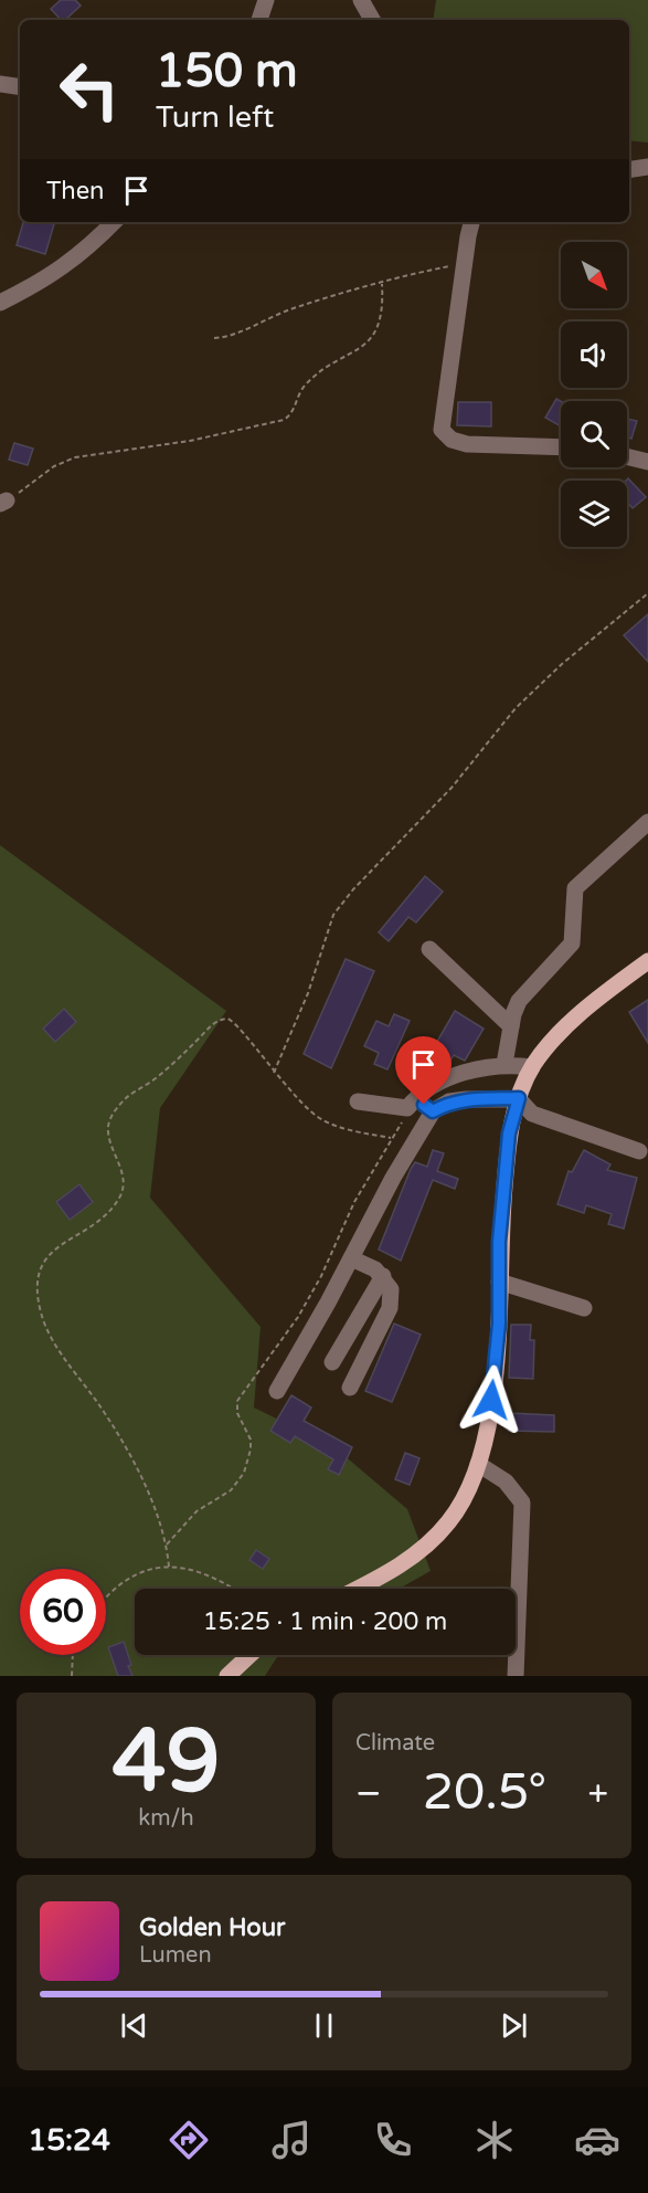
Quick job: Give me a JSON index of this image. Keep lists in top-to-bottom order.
{
  "north": "bottom right",
  "page": {
    "turn": ["150 m", "Turn left"],
    "then": "Then",
    "limit": "60",
    "trip": "15:25 · 1 min · 200 m",
    "tile": [
      ["49", "km/h"],
      "Climate"
    ],
    "heat": ["−", "20.5°", "+"],
    "song": ["Golden Hour", "Lumen"],
    "tabs": "15:24"
  }
}
